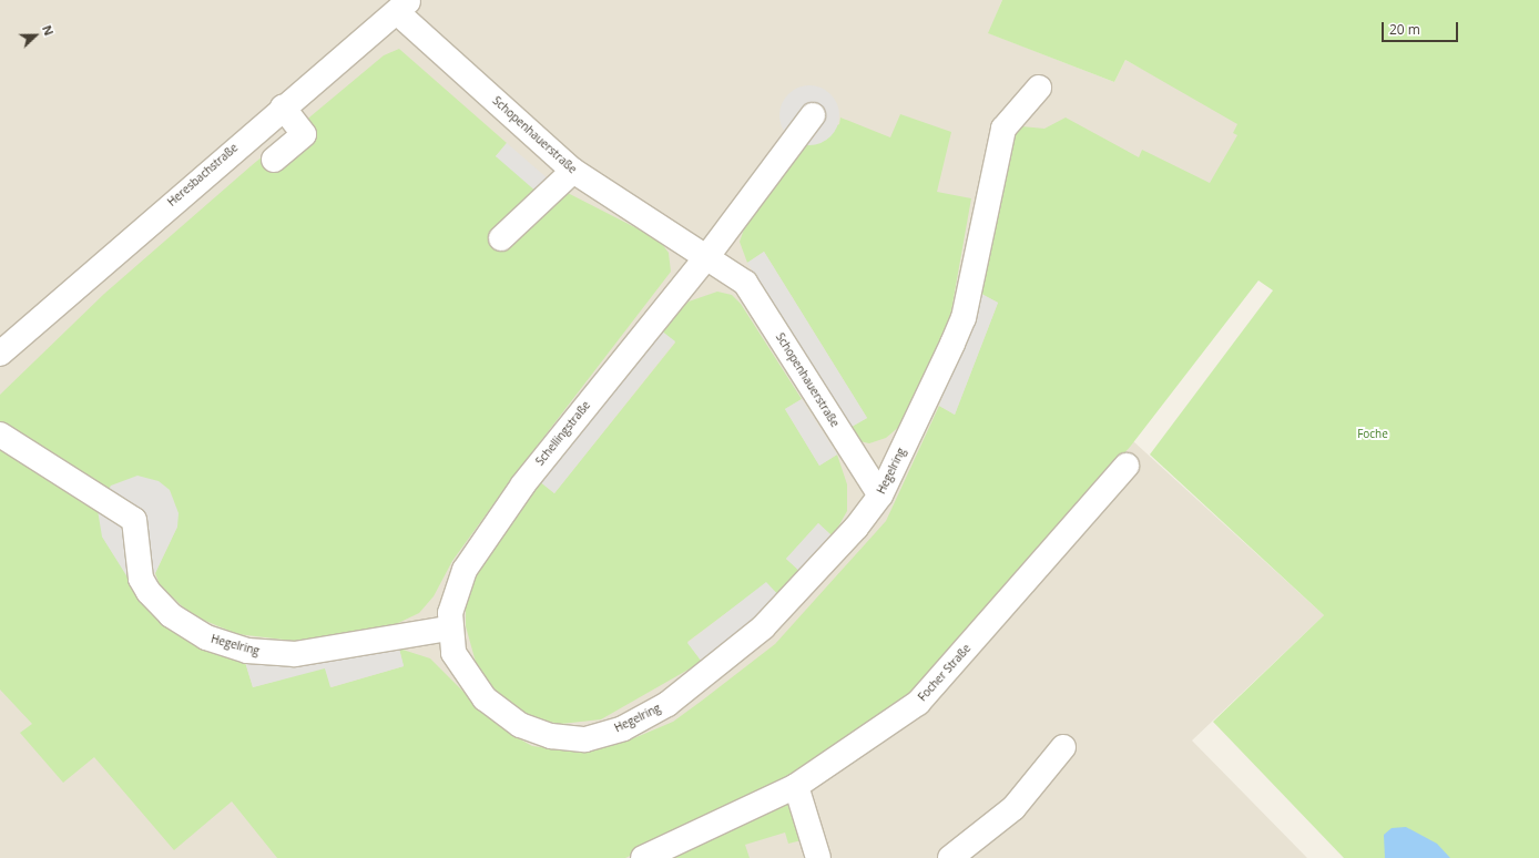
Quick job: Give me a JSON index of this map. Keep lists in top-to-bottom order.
{
  "streets": {
    "street": [
      "Schopenhauerstraße",
      "Heresbachstraße",
      "Schellingstraße",
      "Hegelring",
      "Focher Straße"
    ]
  },
  "crossings": [
    ["Schopenhauerstraße", "Heresbachstraße"],
    ["Schopenhauerstraße", "Schellingstraße"],
    ["Schopenhauerstraße", "Hegelring"],
    ["Schellingstraße", "Hegelring"]
  ],
  "parks": ["Foche"],
  "scale_bar": "20 m",
  "north": "right"
}
